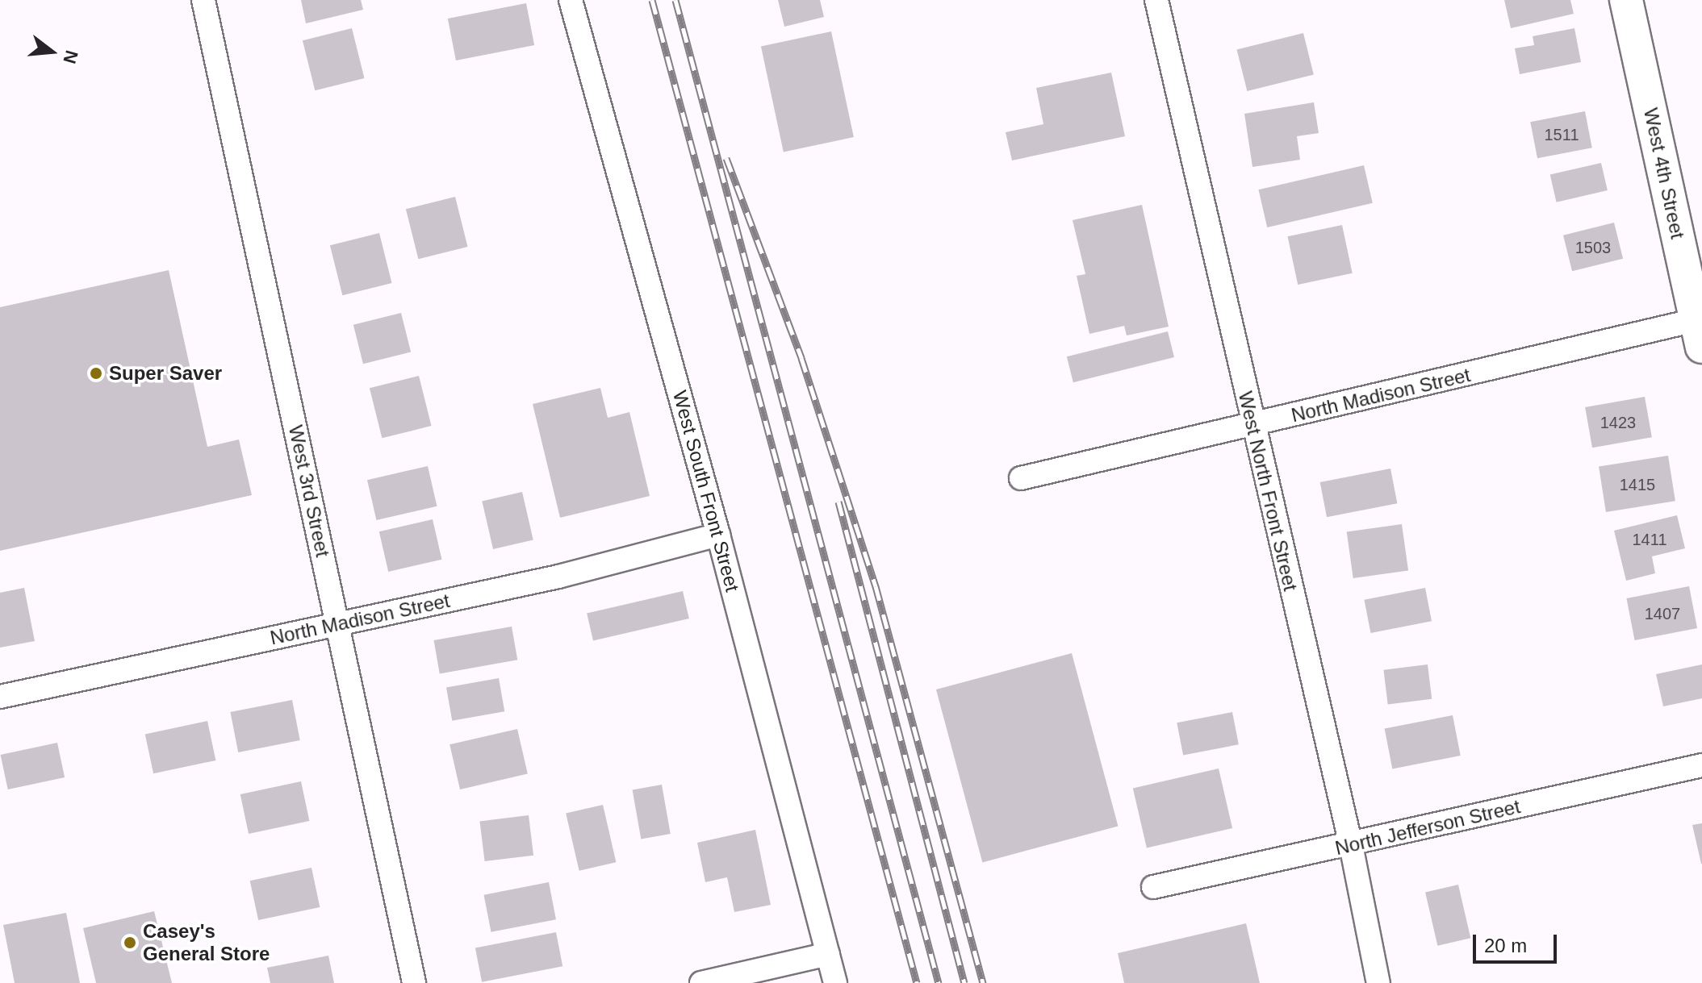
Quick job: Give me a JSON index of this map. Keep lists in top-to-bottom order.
{
  "streets": {
    "main road": ["West 4th Street"],
    "street": [
      "North Madison Street",
      "West 3rd Street",
      "West South Front Street",
      "West North Front Street",
      "North Jefferson Street"
    ]
  },
  "crossings": [
    ["West 4th Street", "North Madison Street"],
    ["North Madison Street", "West 3rd Street"],
    ["North Madison Street", "West South Front Street"],
    ["North Madison Street", "West North Front Street"],
    ["West North Front Street", "North Jefferson Street"]
  ],
  "places": ["Super Saver", "Casey's General Store"],
  "house_numbers": [
    "1511",
    "1503",
    "1423",
    "1415",
    "1411",
    "1407"
  ],
  "scale_bar": "20 m",
  "north": "right"
}
